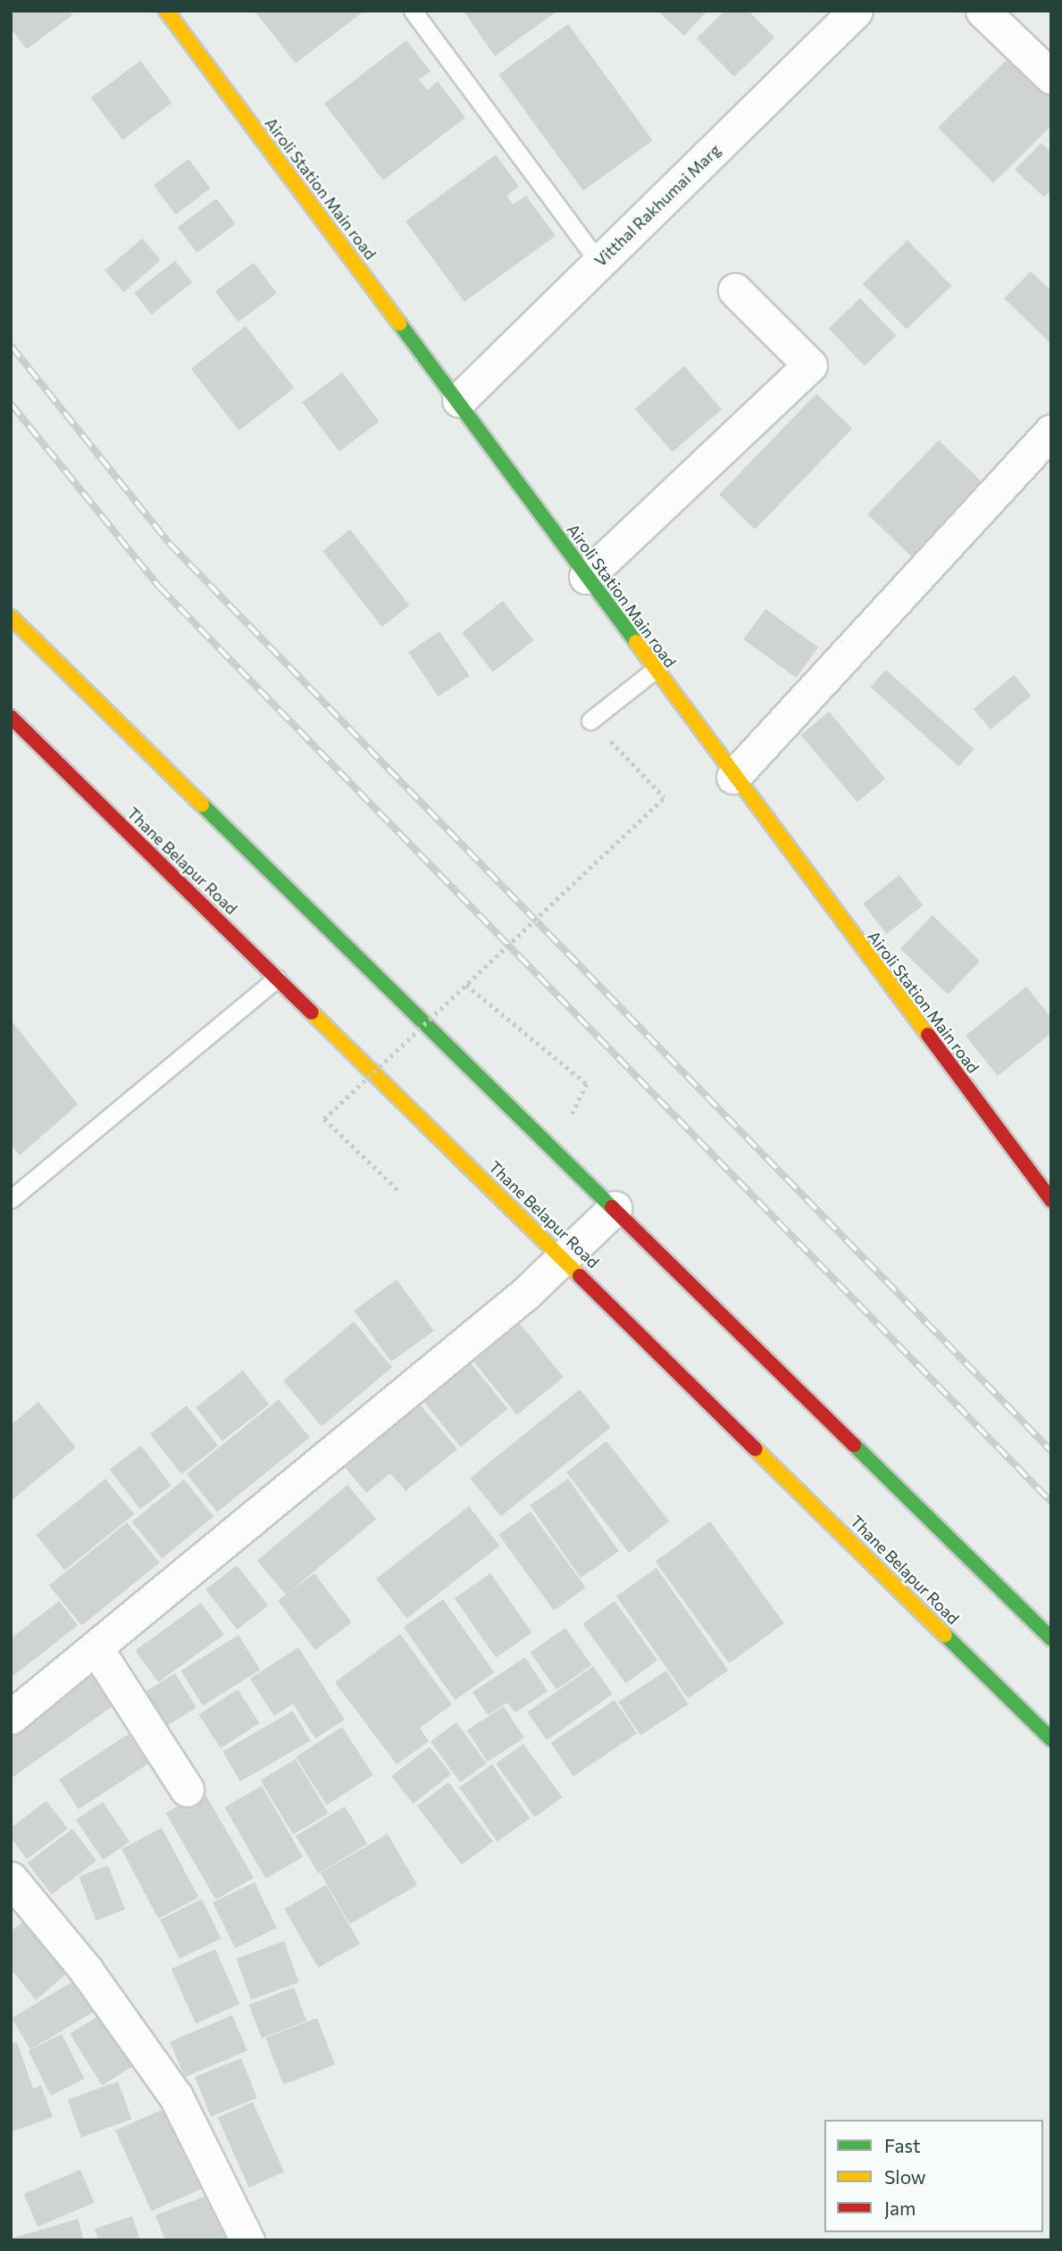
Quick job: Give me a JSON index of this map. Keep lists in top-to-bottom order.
{
  "streets": {
    "main road": ["Airoli Station Main road", "Thane Belapur Road"],
    "street": ["Vitthal Rakhumai Marg"]
  },
  "crossings": [
    ["Airoli Station Main road", "Vitthal Rakhumai Marg"]
  ],
  "legend": ["Fast", "Slow", "Jam"]
}
